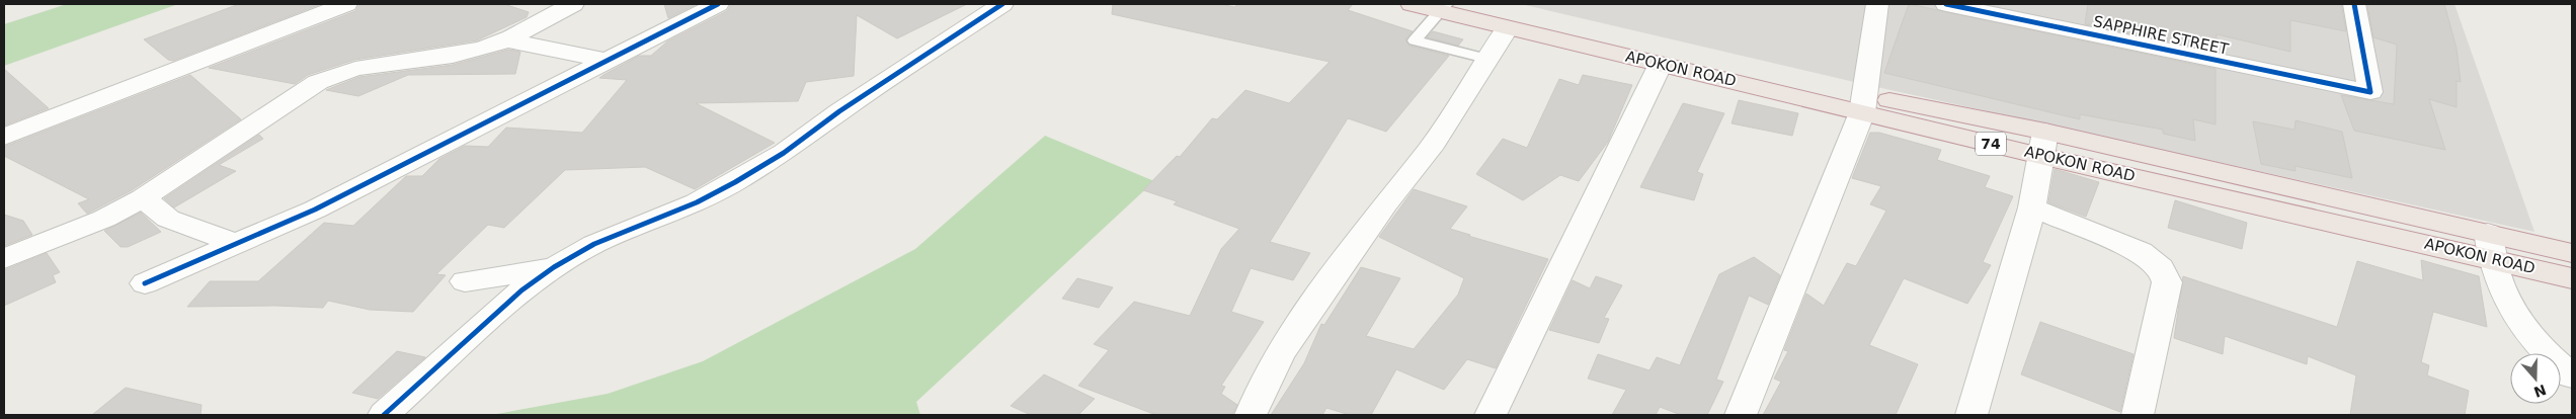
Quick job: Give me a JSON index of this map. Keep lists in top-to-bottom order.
{
  "streets": {
    "highway": ["APOKON ROAD", "74"],
    "street": ["SAPPHIRE STREET"]
  },
  "north": "bottom"
}
